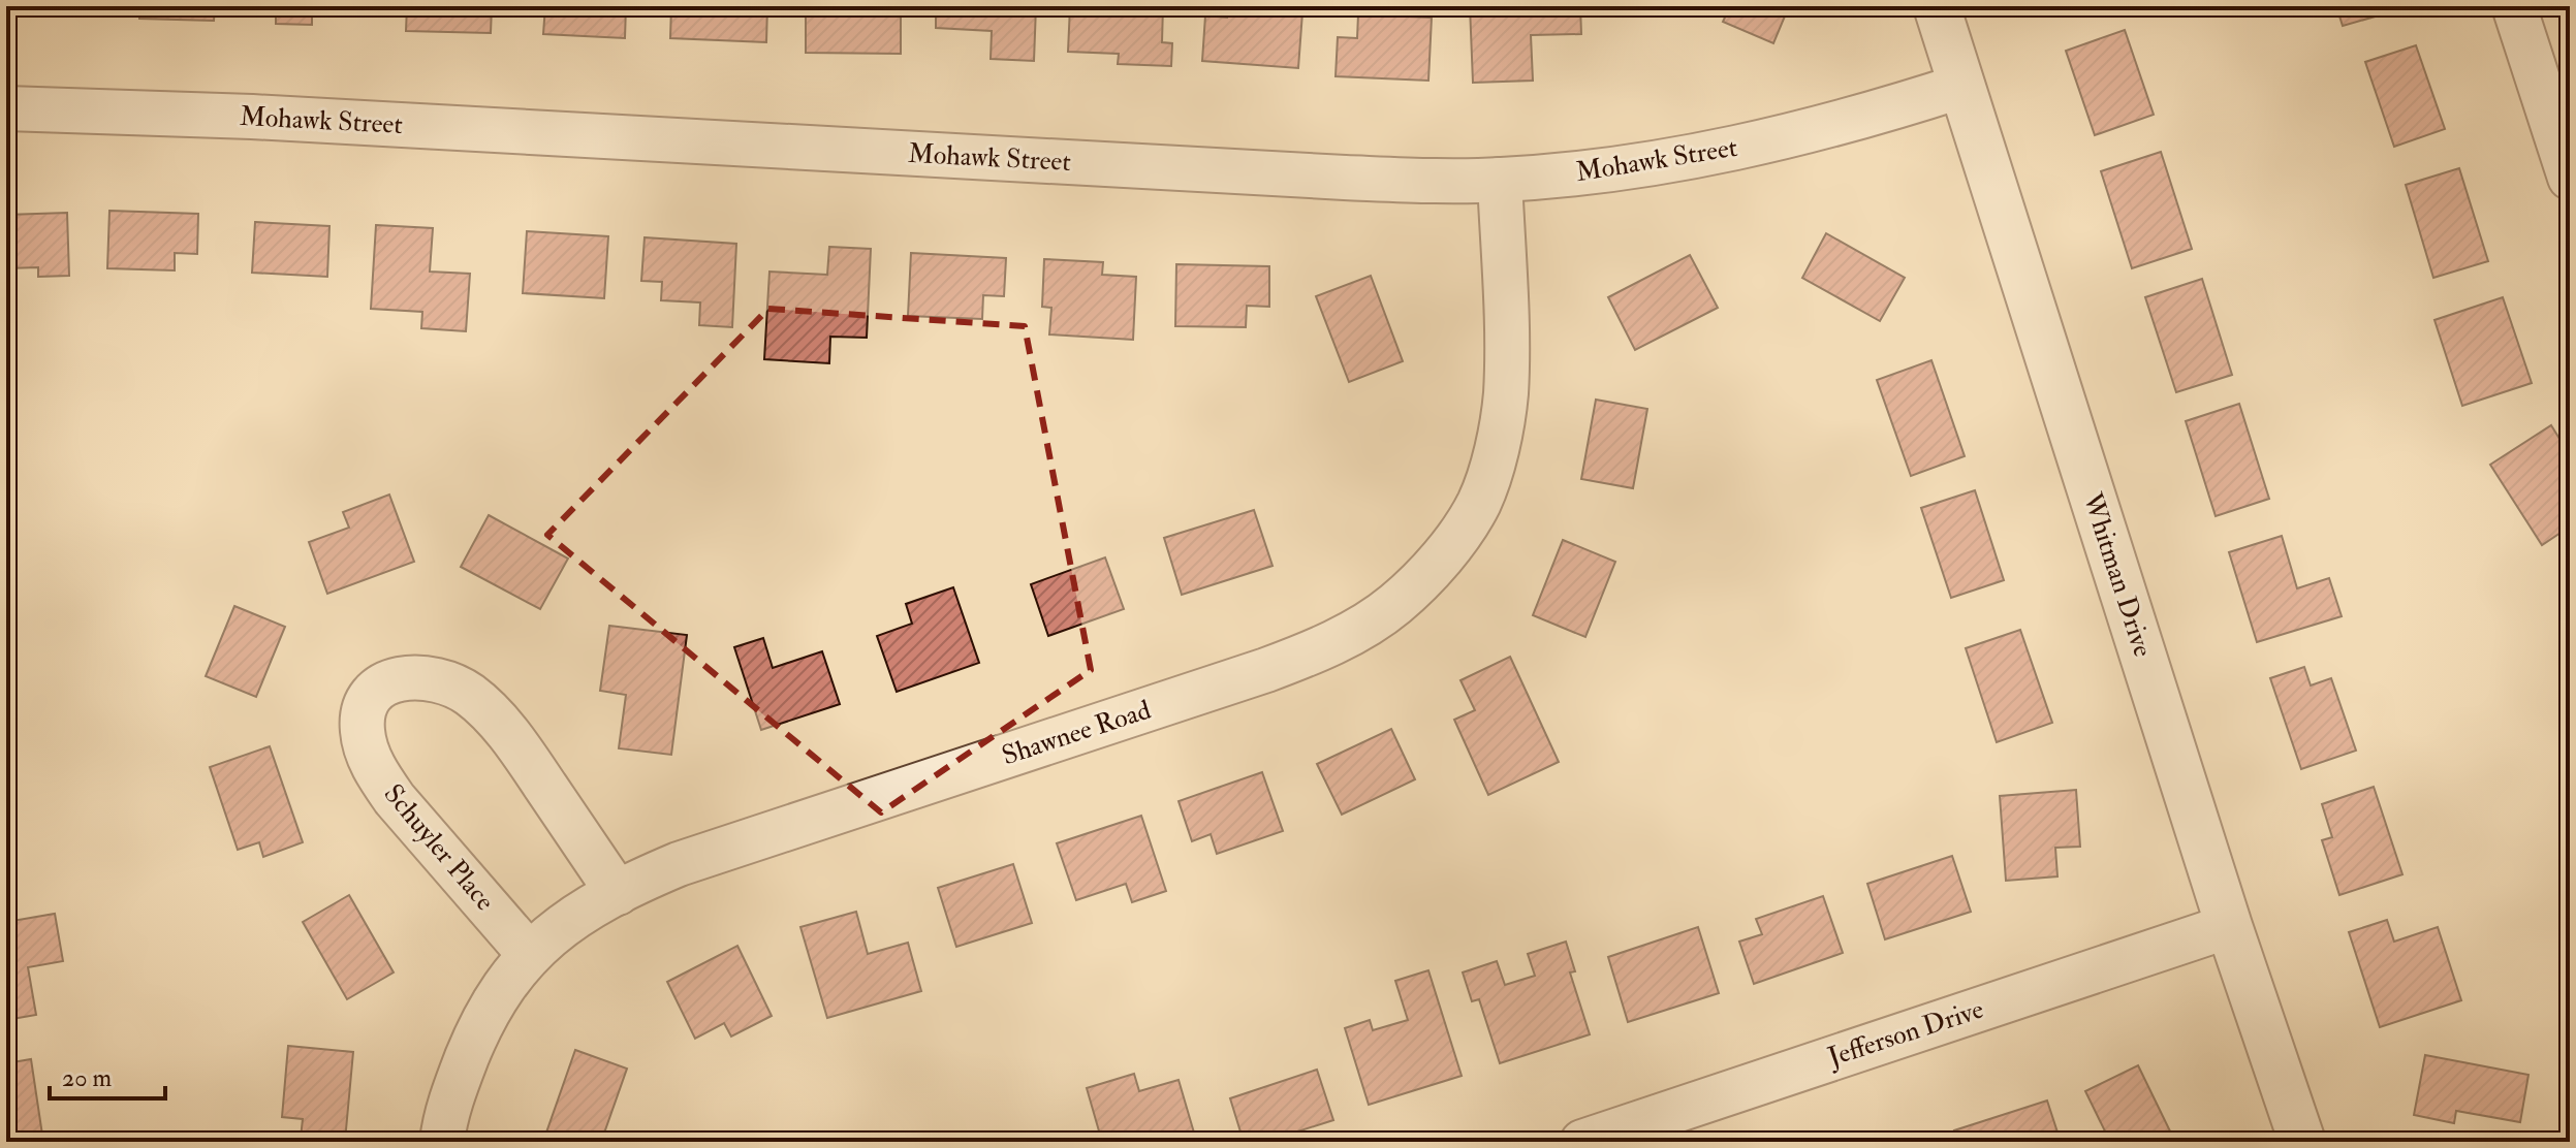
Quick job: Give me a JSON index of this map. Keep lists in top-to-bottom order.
{
  "streets": {
    "street": [
      "Mohawk Street",
      "Whitman Drive",
      "Shawnee Road",
      "Schuyler Place",
      "Jefferson Drive"
    ]
  },
  "crossings": [
    ["Mohawk Street", "Whitman Drive"],
    ["Mohawk Street", "Shawnee Road"],
    ["Whitman Drive", "Jefferson Drive"],
    ["Shawnee Road", "Schuyler Place"]
  ],
  "scale_bar": "20 m"
}
